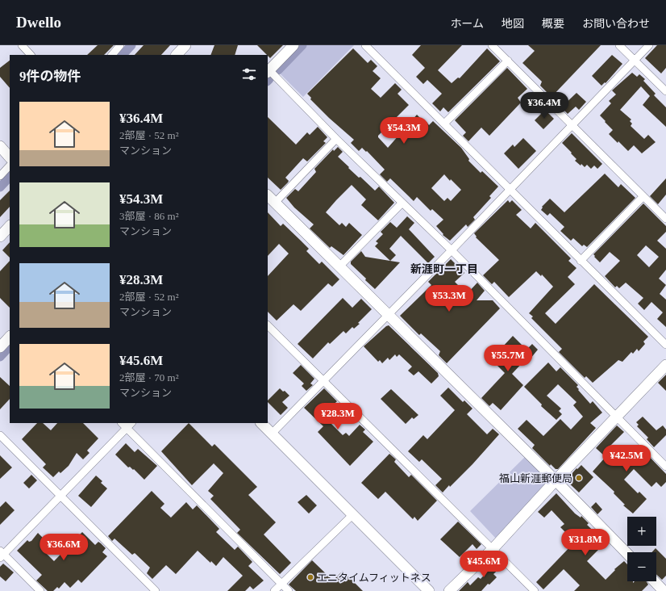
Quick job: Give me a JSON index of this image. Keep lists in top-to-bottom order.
{
  "districts": ["新涯町一丁目"],
  "places": ["福山新涯郵便局", "エニタイムフィットネス"],
  "page": {
    "header": "Dwello",
    "nav": [
      "ホーム",
      "地図",
      "概要",
      "お問い合わせ"
    ],
    "heading": "9件の物件",
    "price": [
      "¥36.4M",
      "¥54.3M",
      "¥53.3M",
      "¥55.7M",
      "¥28.3M",
      "¥42.5M",
      "¥31.8M",
      "¥36.6M",
      "¥45.6M"
    ],
    "list": [
      {
        "name": "¥36.4M",
        "note": "2部屋 · 52 m² · マンション"
      },
      {
        "name": "¥54.3M",
        "note": "3部屋 · 86 m² · マンション"
      },
      {
        "name": "¥28.3M",
        "note": "2部屋 · 52 m² · マンション"
      },
      {
        "name": "¥45.6M",
        "note": "2部屋 · 70 m² · マンション"
      }
    ],
    "map_buttons": ["+", "−"]
  }
}
